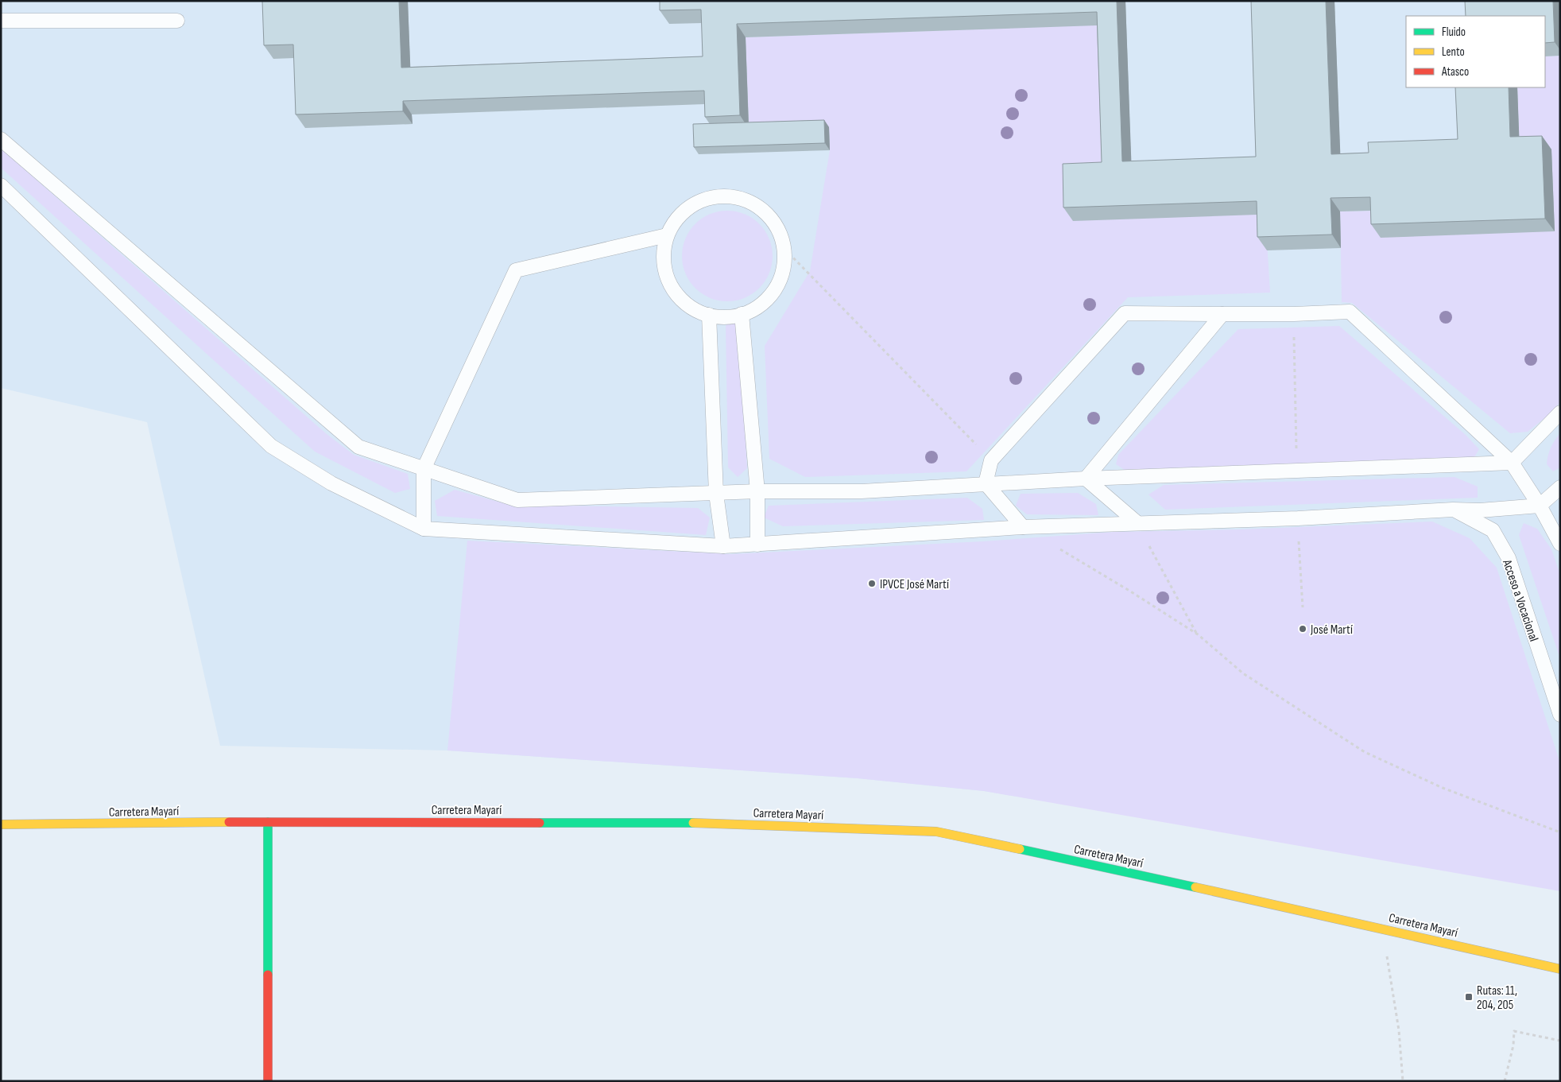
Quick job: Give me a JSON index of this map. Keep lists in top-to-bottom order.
{
  "streets": {
    "main road": ["Carretera Mayarí"],
    "lane": ["Acceso a Vocacional"]
  },
  "places": {
    "other": ["IPVCE José Martí", "José Martí"],
    "transit": ["Rutas: 11, 204, 205"]
  },
  "legend": ["Fluido", "Lento", "Atasco"]
}
